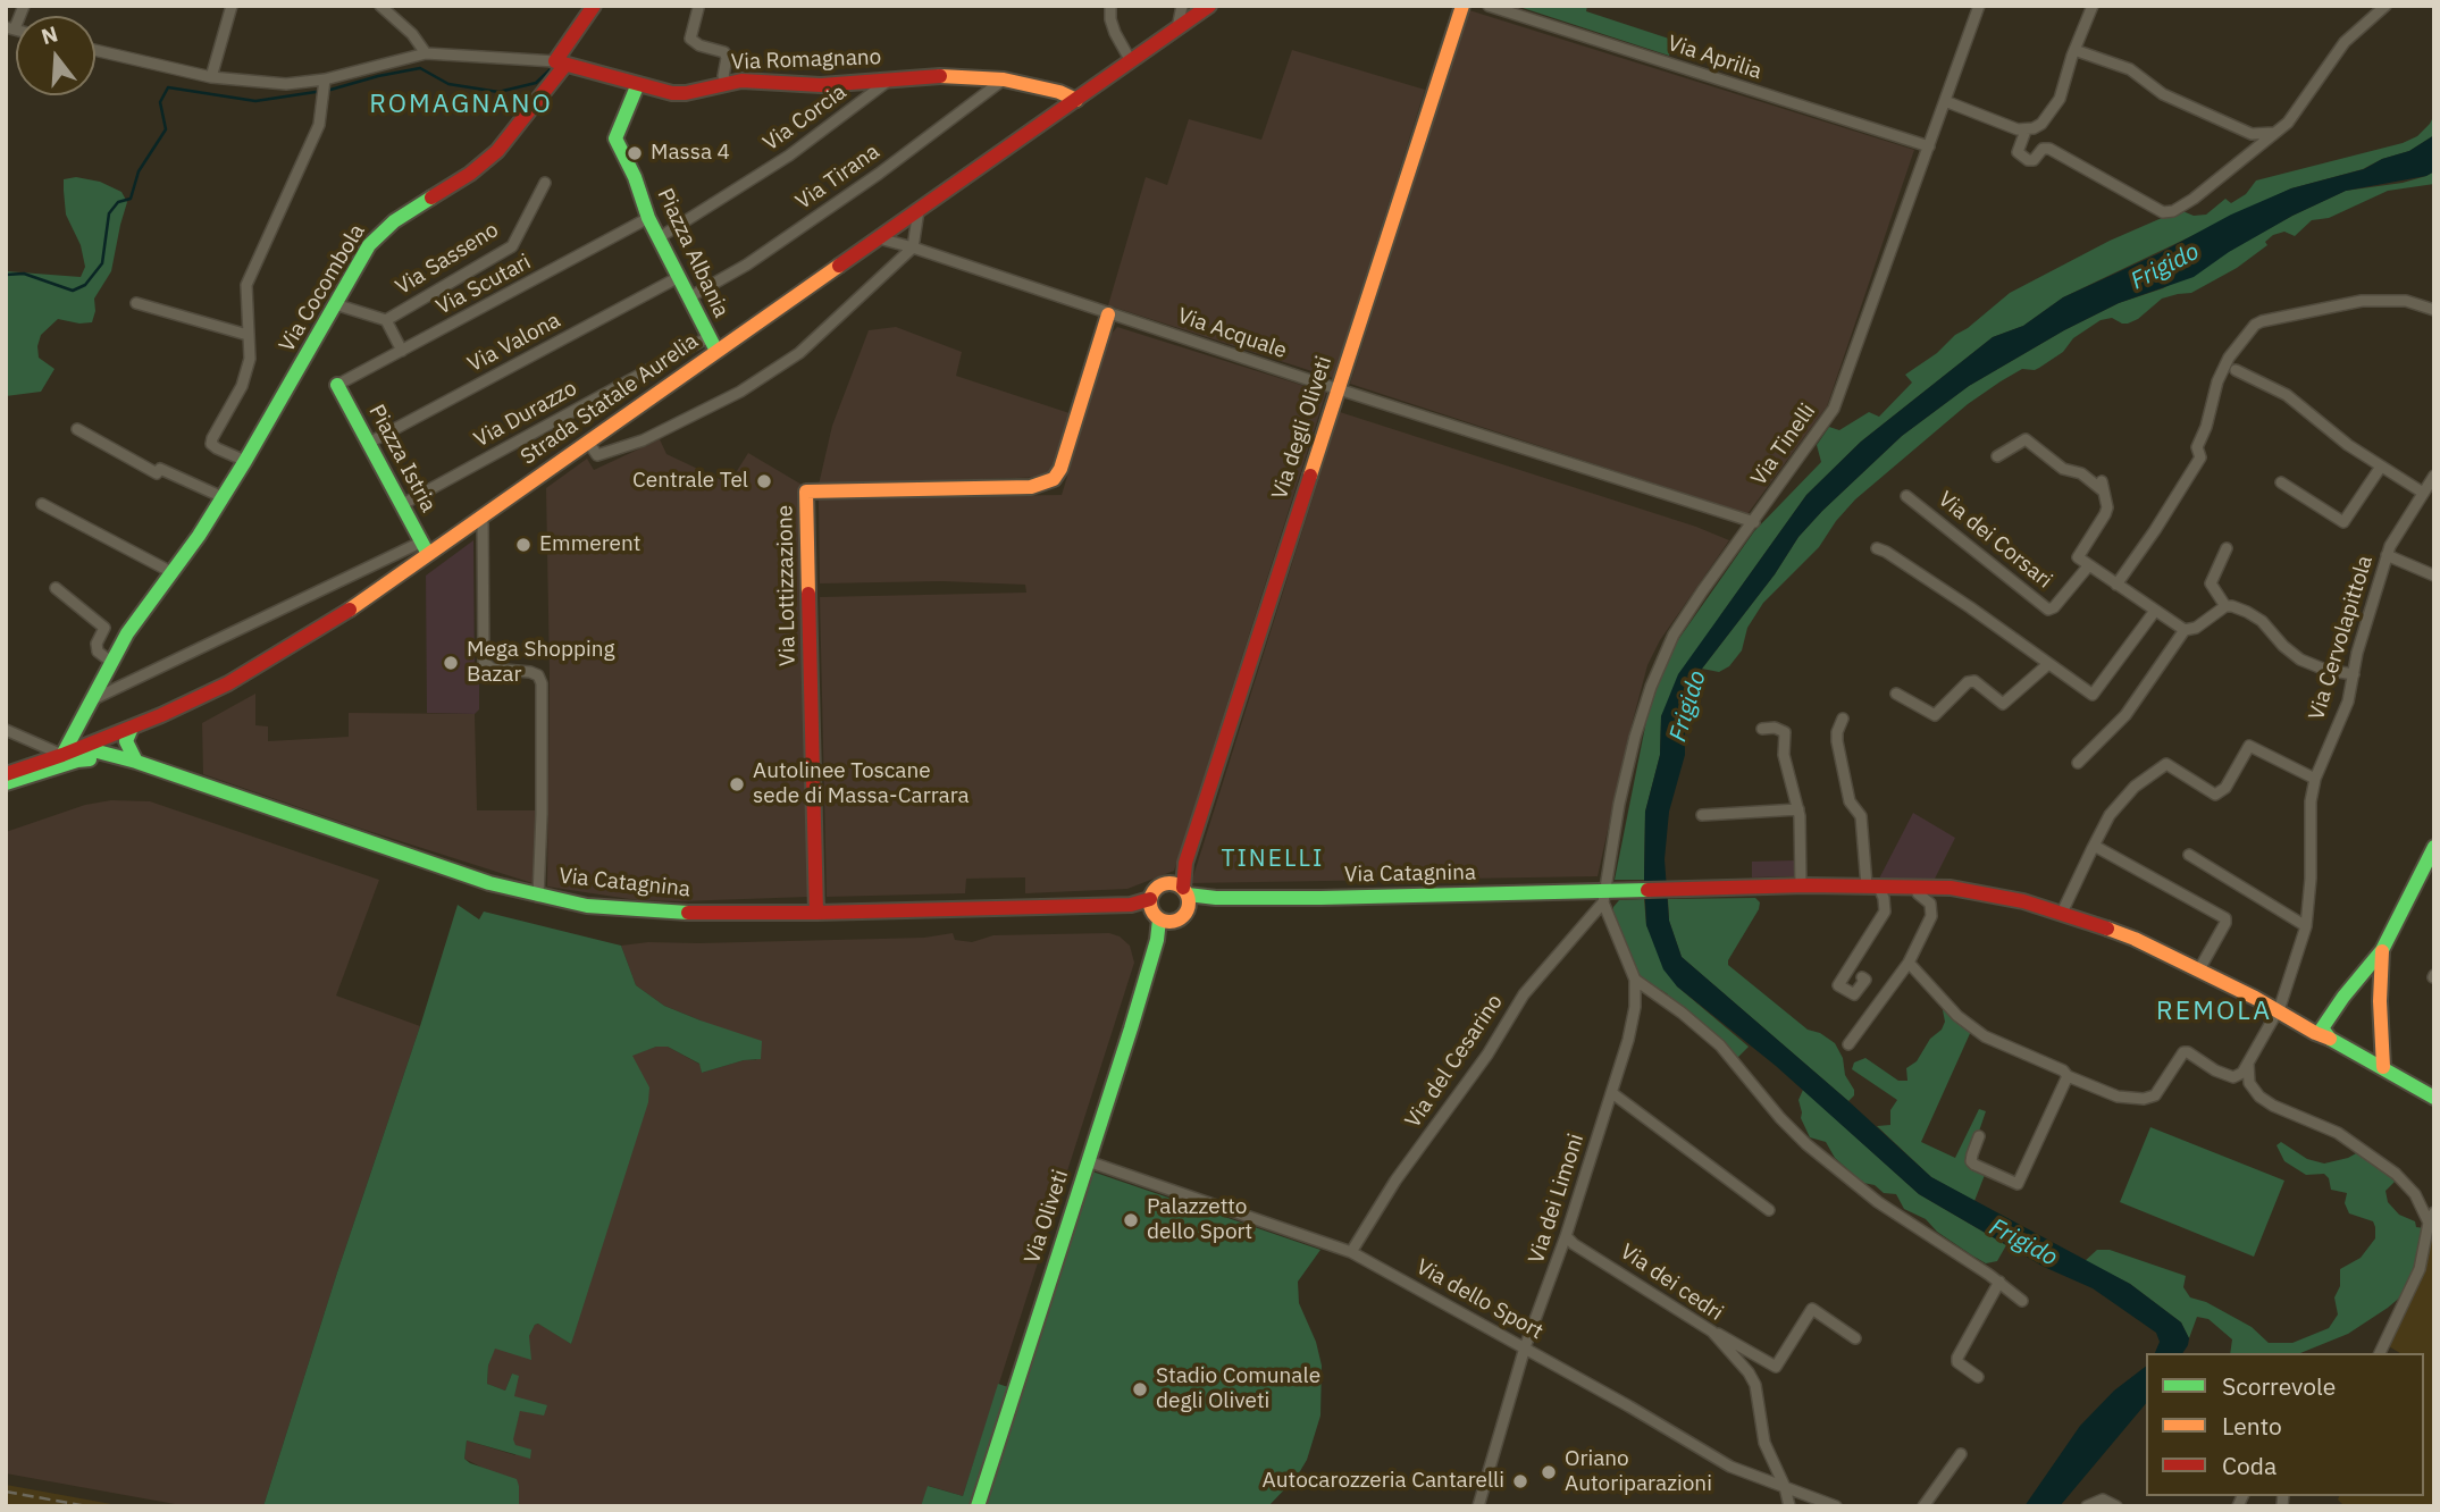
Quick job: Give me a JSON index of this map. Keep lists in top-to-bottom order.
{
  "streets": {
    "main road": [
      "Via Romagnano",
      "Piazza Albania",
      "Via Cocombola",
      "Strada Statale Aurelia",
      "Via degli Oliveti",
      "Piazza Istria",
      "Via Lottizzazione",
      "Via Catagnina",
      "Via Oliveti"
    ],
    "street": [
      "Via Aprilia",
      "Via Corcia",
      "Via Tirana",
      "Via Sasseno",
      "Via Scutari",
      "Via Acquale",
      "Via Valona",
      "Via Durazzo",
      "Via Tinelli",
      "Via dei Corsari",
      "Via Cervolapittola",
      "Via del Cesarino",
      "Via dei Limoni",
      "Via dei cedri",
      "Via dello Sport"
    ]
  },
  "crossings": [
    ["Via Aprilia", "Via Tinelli"],
    ["Via Romagnano", "Via Corcia"],
    ["Via Romagnano", "Via Tirana"],
    ["Via Romagnano", "Piazza Albania"],
    ["Via Romagnano", "Via Cocombola"],
    ["Via Romagnano", "Strada Statale Aurelia"],
    ["Via Corcia", "Piazza Albania"],
    ["Via Tirana", "Piazza Albania"],
    ["Piazza Albania", "Via Scutari"],
    ["Piazza Albania", "Via Valona"],
    ["Piazza Albania", "Strada Statale Aurelia"],
    ["Piazza Albania", "Via Durazzo"],
    ["Via Sasseno", "Via Scutari"],
    ["Via Sasseno", "Via Cocombola"],
    ["Via Scutari", "Piazza Istria"],
    ["Via Cocombola", "Strada Statale Aurelia"],
    ["Via Cocombola", "Via Catagnina"],
    ["Via Acquale", "Strada Statale Aurelia"],
    ["Via Acquale", "Via degli Oliveti"],
    ["Via Acquale", "Via Tinelli"],
    ["Via Acquale", "Via Lottizzazione"],
    ["Via Valona", "Piazza Istria"],
    ["Strada Statale Aurelia", "Piazza Istria"],
    ["Strada Statale Aurelia", "Via Catagnina"],
    ["Via Durazzo", "Piazza Istria"],
    ["Via degli Oliveti", "Via Catagnina"],
    ["Via Tinelli", "Via Catagnina"],
    ["Via Tinelli", "Via del Cesarino"],
    ["Via Tinelli", "Via dei Limoni"],
    ["Via Lottizzazione", "Via Catagnina"],
    ["Via Cervolapittola", "Via Catagnina"],
    ["Via Catagnina", "Via del Cesarino"],
    ["Via Catagnina", "Via dei Limoni"],
    ["Via Catagnina", "Via Oliveti"],
    ["Via del Cesarino", "Via dei Limoni"],
    ["Via del Cesarino", "Via dello Sport"],
    ["Via dei Limoni", "Via dei cedri"],
    ["Via dei Limoni", "Via dello Sport"],
    ["Via Oliveti", "Via dello Sport"],
    ["Via dei cedri", "Via dello Sport"]
  ],
  "districts": ["ROMAGNANO", "TINELLI", "REMOLA"],
  "water": ["Frigido"],
  "places": [
    "Massa 4",
    "Centrale Tel",
    "Emmerent",
    "Mega Shopping Bazar",
    "Autolinee Toscane sede di Massa-Carrara",
    "Palazzetto dello Sport",
    "Stadio Comunale degli Oliveti",
    "Oriano Autoriparazioni",
    "Autocarozzeria Cantarelli"
  ],
  "legend": ["Scorrevole", "Lento", "Coda"],
  "north": "top"
}
